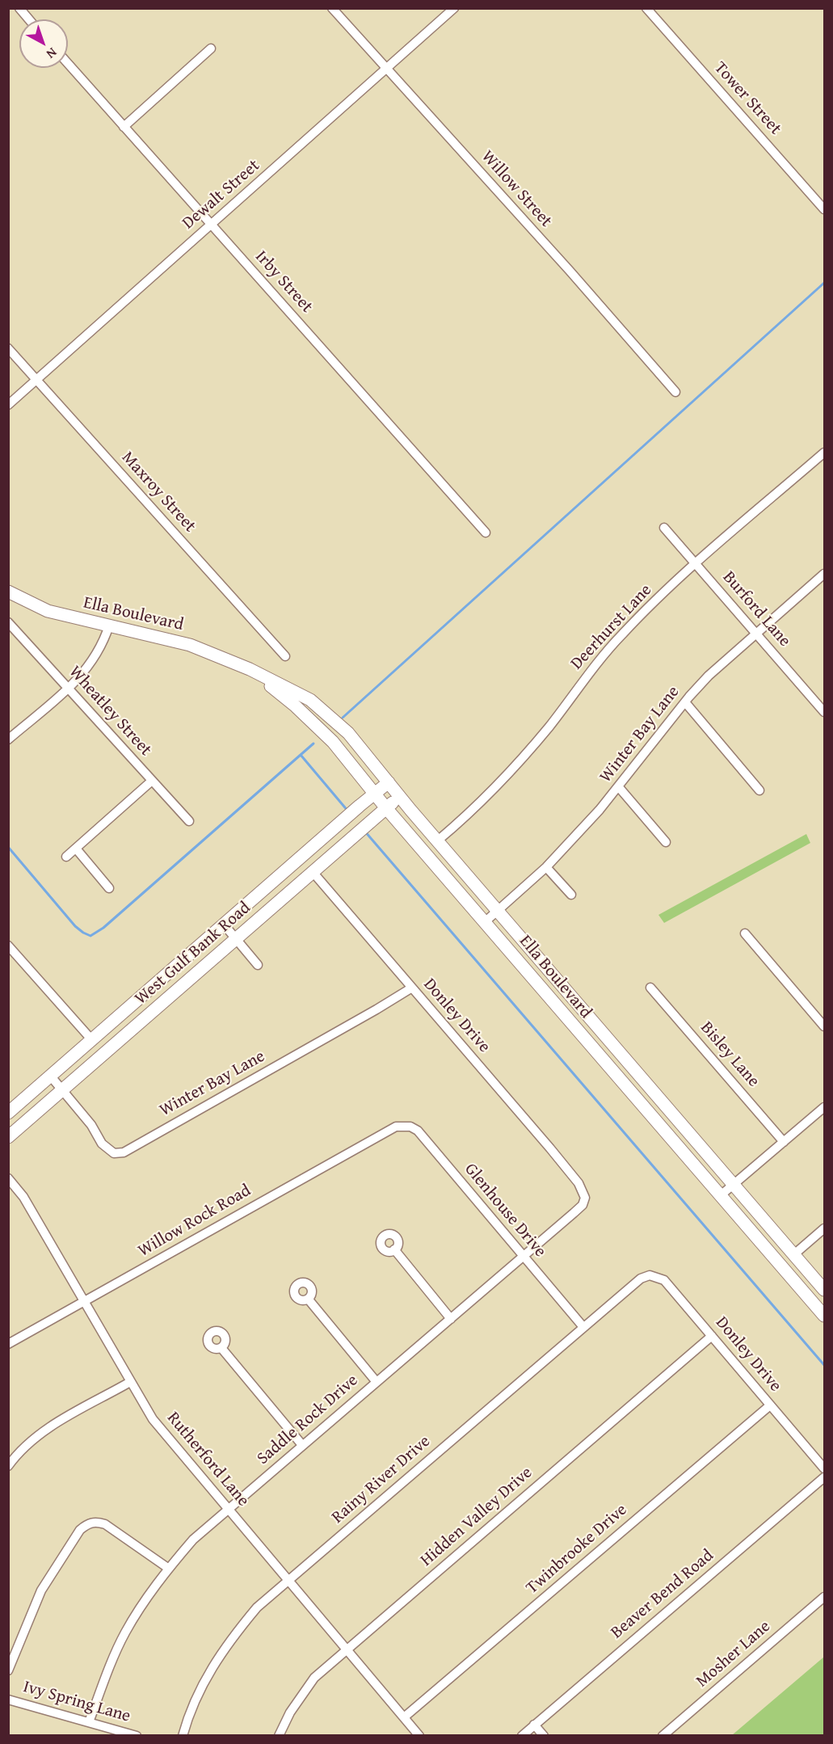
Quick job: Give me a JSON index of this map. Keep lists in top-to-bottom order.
{
  "streets": {
    "main road": ["Ella Boulevard", "West Gulf Bank Road"],
    "street": [
      "Tower Street",
      "Willow Street",
      "Dewalt Street",
      "Irby Street",
      "Maxroy Street",
      "Burford Lane",
      "Deerhurst Lane",
      "Wheatley Street",
      "Winter Bay Lane",
      "Donley Drive",
      "Bisley Lane",
      "Glenhouse Drive",
      "Willow Rock Road",
      "Saddle Rock Drive",
      "Rutherford Lane",
      "Rainy River Drive",
      "Hidden Valley Drive",
      "Twinbrooke Drive",
      "Beaver Bend Road",
      "Mosher Lane",
      "Ivy Spring Lane"
    ]
  },
  "crossings": [
    ["Willow Street", "Dewalt Street"],
    ["Dewalt Street", "Irby Street"],
    ["Dewalt Street", "Maxroy Street"],
    ["Burford Lane", "Deerhurst Lane"],
    ["Burford Lane", "Winter Bay Lane"],
    ["Ella Boulevard", "Deerhurst Lane"],
    ["Ella Boulevard", "Winter Bay Lane"],
    ["Ella Boulevard", "West Gulf Bank Road"],
    ["Winter Bay Lane", "West Gulf Bank Road"],
    ["Winter Bay Lane", "Donley Drive"],
    ["West Gulf Bank Road", "Donley Drive"],
    ["Donley Drive", "Saddle Rock Drive"],
    ["Donley Drive", "Rainy River Drive"],
    ["Donley Drive", "Hidden Valley Drive"],
    ["Donley Drive", "Twinbrooke Drive"],
    ["Glenhouse Drive", "Willow Rock Road"],
    ["Glenhouse Drive", "Saddle Rock Drive"],
    ["Glenhouse Drive", "Rainy River Drive"],
    ["Willow Rock Road", "Rutherford Lane"],
    ["Saddle Rock Drive", "Rutherford Lane"],
    ["Saddle Rock Drive", "Ivy Spring Lane"],
    ["Rutherford Lane", "Rainy River Drive"],
    ["Rutherford Lane", "Hidden Valley Drive"],
    ["Rutherford Lane", "Twinbrooke Drive"]
  ],
  "north": "bottom right"
}
